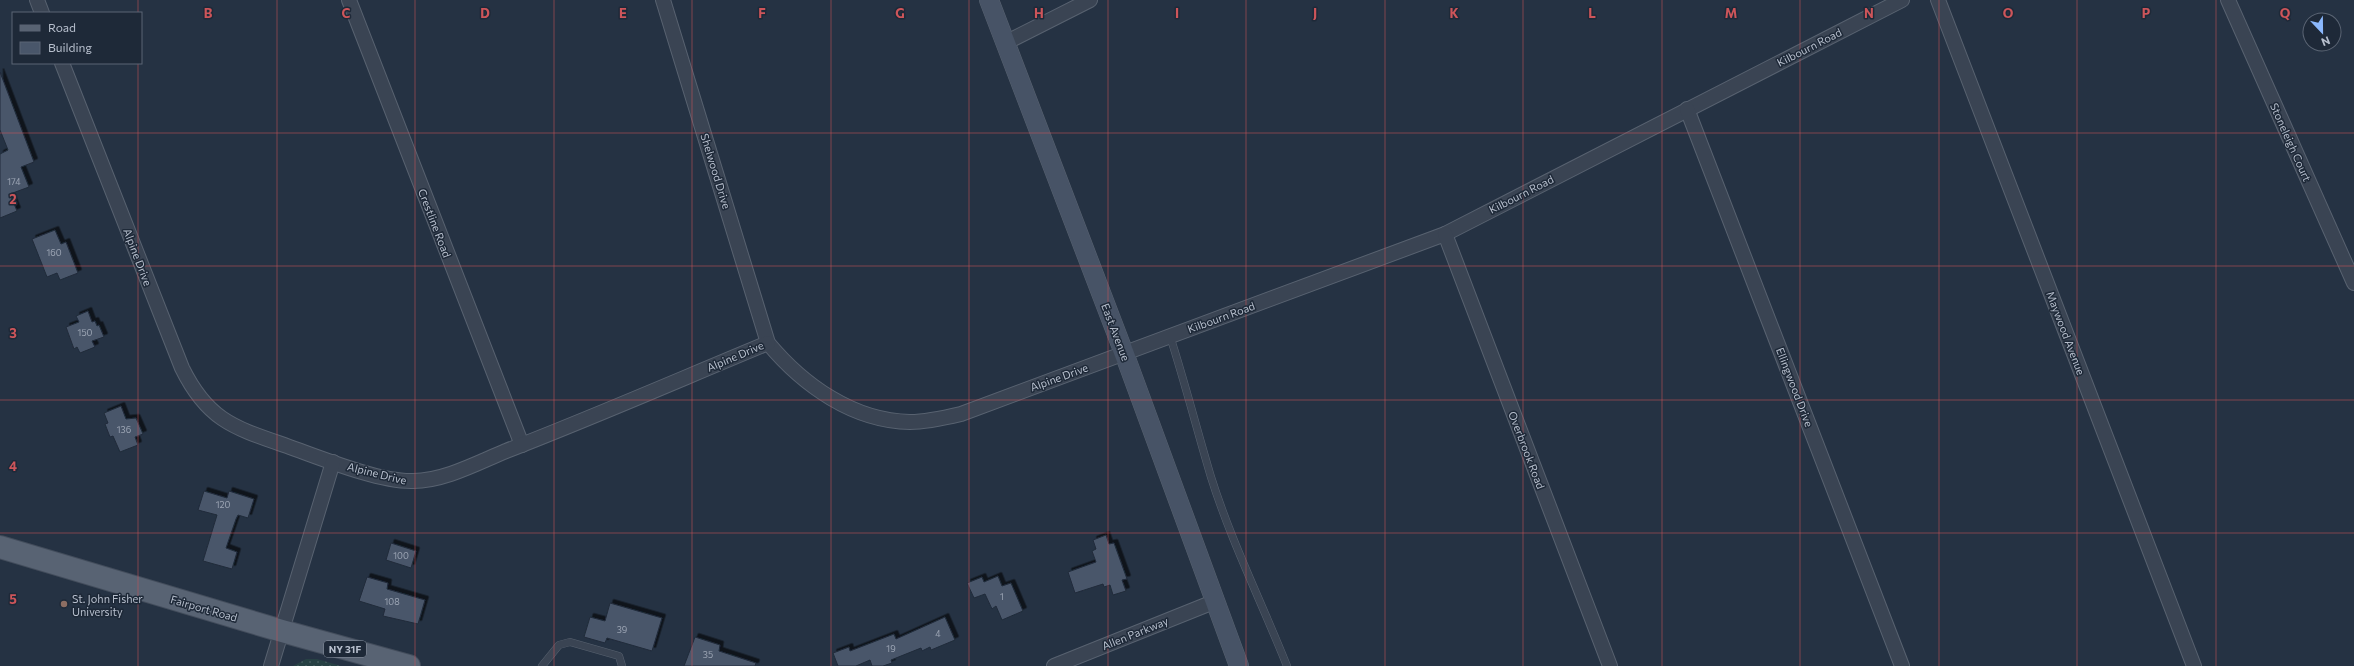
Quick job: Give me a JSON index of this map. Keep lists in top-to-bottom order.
{
  "streets": {
    "main road": ["East Avenue", "Fairport Road", "NY 31F"],
    "street": [
      "Kilbourn Road",
      "Stoneleigh Court",
      "Shelwood Drive",
      "Crestline Road",
      "Alpine Drive",
      "Maywood Avenue",
      "Ellingwood Drive",
      "Overbrook Road",
      "Allen Parkway"
    ]
  },
  "crossings": [
    ["Kilbourn Road", "Alpine Drive"],
    ["Kilbourn Road", "East Avenue"],
    ["Kilbourn Road", "Ellingwood Drive"],
    ["Kilbourn Road", "Overbrook Road"],
    ["Shelwood Drive", "Alpine Drive"],
    ["Crestline Road", "Alpine Drive"],
    ["Alpine Drive", "East Avenue"],
    ["Alpine Drive", "Fairport Road"],
    ["East Avenue", "Allen Parkway"]
  ],
  "places": ["St. John Fisher University"],
  "house_numbers": [
    "174",
    "160",
    "150",
    "136",
    "120",
    "100",
    "1",
    "108",
    "39",
    "4",
    "19",
    "35"
  ],
  "legend": ["Road", "Building"],
  "north": "bottom",
  "grid": {
    "columns": [
      "B",
      "C",
      "D",
      "E",
      "F",
      "G",
      "H",
      "I",
      "J",
      "K",
      "L",
      "M",
      "N",
      "O",
      "P",
      "Q"
    ],
    "rows": [
      "2",
      "3",
      "4",
      "5"
    ]
  }
}
